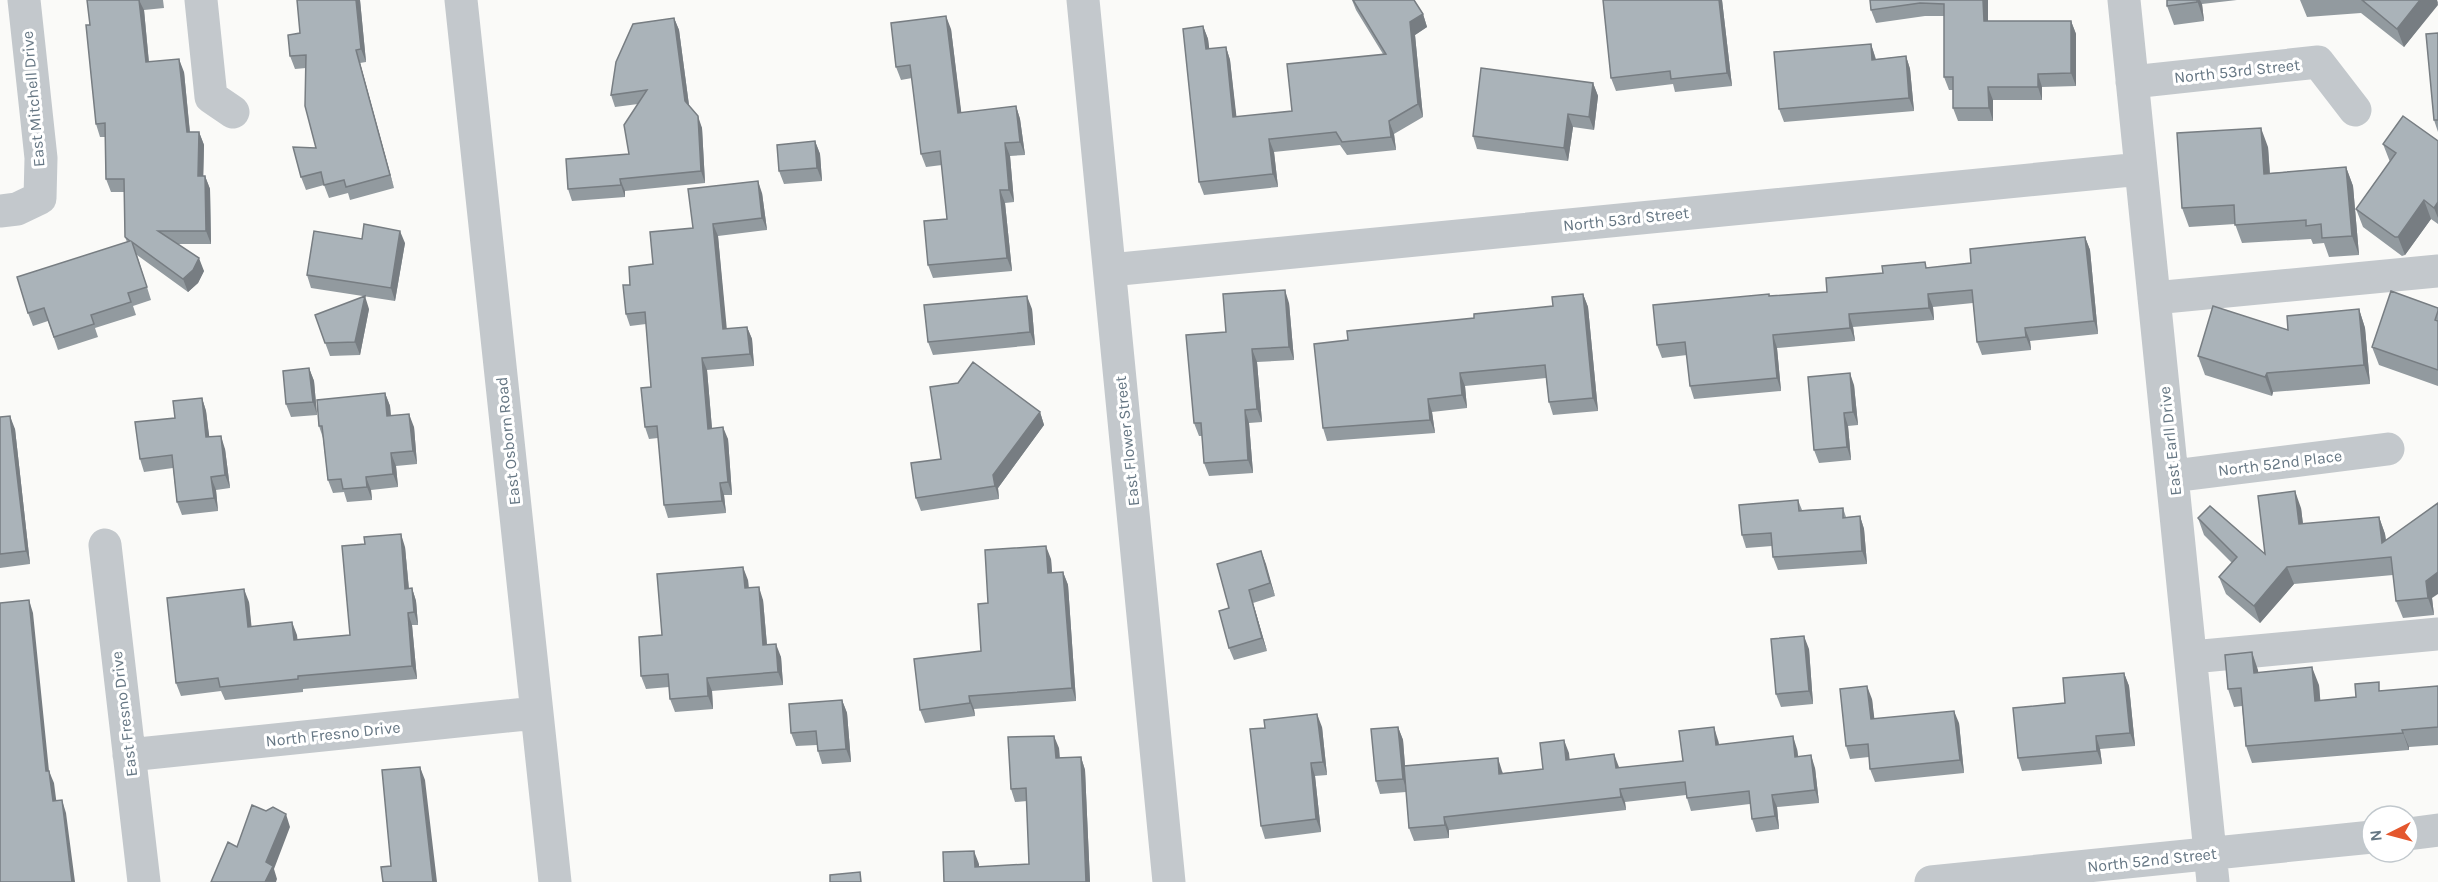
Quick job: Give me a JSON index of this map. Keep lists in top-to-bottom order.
{
  "streets": {
    "street": [
      "North 53rd Street",
      "East Mitchell Drive",
      "East Osborn Road",
      "East Flower Street",
      "East Earll Drive",
      "North 52nd Place",
      "East Fresno Drive",
      "North Fresno Drive",
      "North 52nd Street"
    ]
  },
  "crossings": [
    ["North 53rd Street", "East Flower Street"],
    ["North 53rd Street", "East Earll Drive"],
    ["East Osborn Road", "North Fresno Drive"],
    ["East Earll Drive", "North 52nd Place"],
    ["East Earll Drive", "North 52nd Street"],
    ["East Fresno Drive", "North Fresno Drive"]
  ],
  "north": "left"
}
